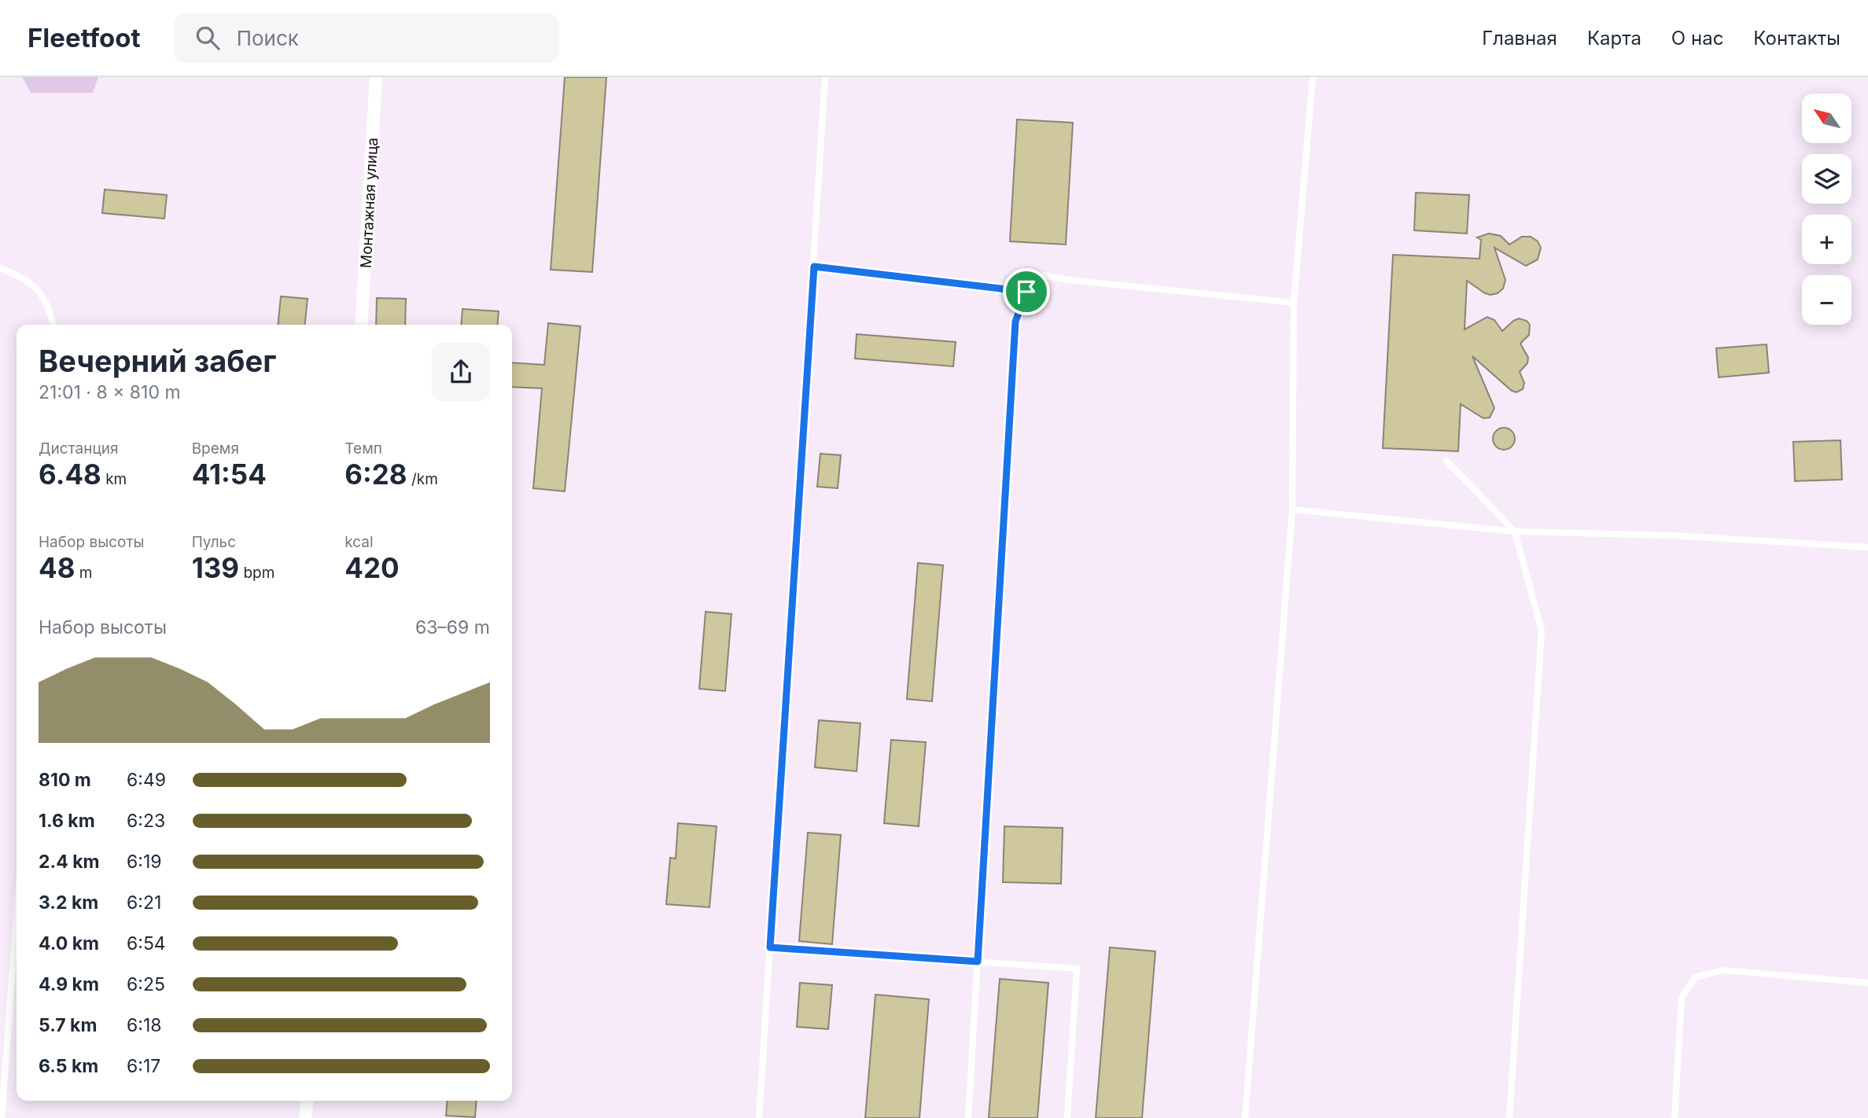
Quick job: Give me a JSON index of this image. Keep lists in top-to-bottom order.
{
  "streets": {
    "street": ["Монтажная улица"]
  },
  "north": "top left",
  "page": {
    "header": "Fleetfoot",
    "search": "Поиск",
    "nav": [
      "Главная",
      "Карта",
      "О нас",
      "Контакты"
    ],
    "map_buttons": ["+", "−"],
    "heading": ["Вечерний забег", "21:01 · 8 × 810 m"],
    "stats": [
      ["Дистанция", "6.48 km"],
      ["Время", "41:54"],
      ["Темп", "6:28 /km"],
      ["Набор высоты", "48 m"],
      ["Пульс", "139 bpm"],
      ["kcal", "420"]
    ],
    "chart": ["Набор высоты", "63–69 m"],
    "list": [
      {
        "name": "810 m",
        "note": "6:49"
      },
      {
        "name": "1.6 km",
        "note": "6:23"
      },
      {
        "name": "2.4 km",
        "note": "6:19"
      },
      {
        "name": "3.2 km",
        "note": "6:21"
      },
      {
        "name": "4.0 km",
        "note": "6:54"
      },
      {
        "name": "4.9 km",
        "note": "6:25"
      },
      {
        "name": "5.7 km",
        "note": "6:18"
      },
      {
        "name": "6.5 km",
        "note": "6:17"
      }
    ]
  }
}
